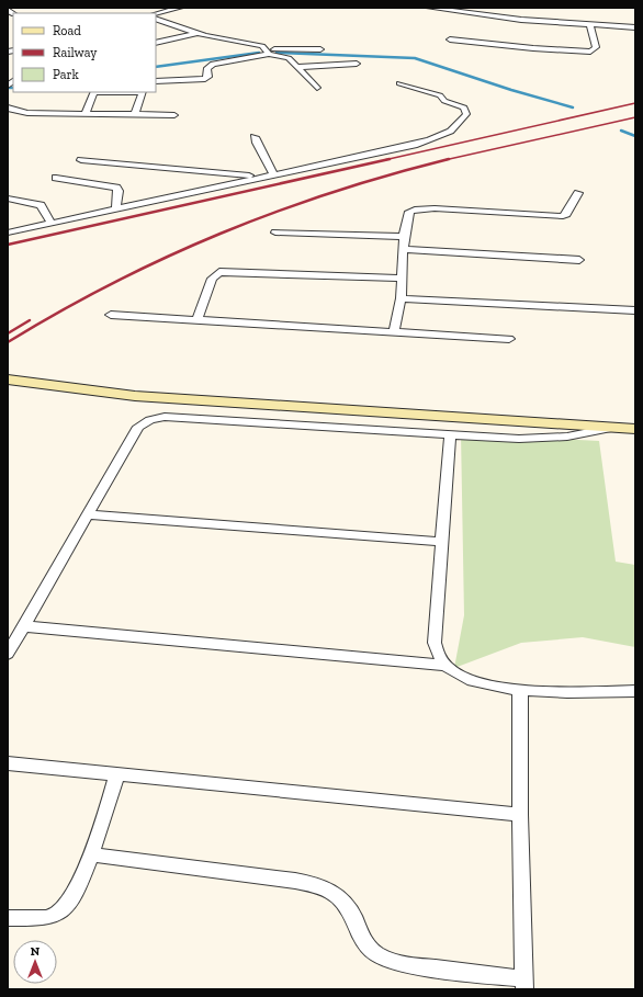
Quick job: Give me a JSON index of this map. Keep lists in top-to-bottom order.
{
  "legend": ["Road", "Railway", "Park"],
  "north": "top"
}
